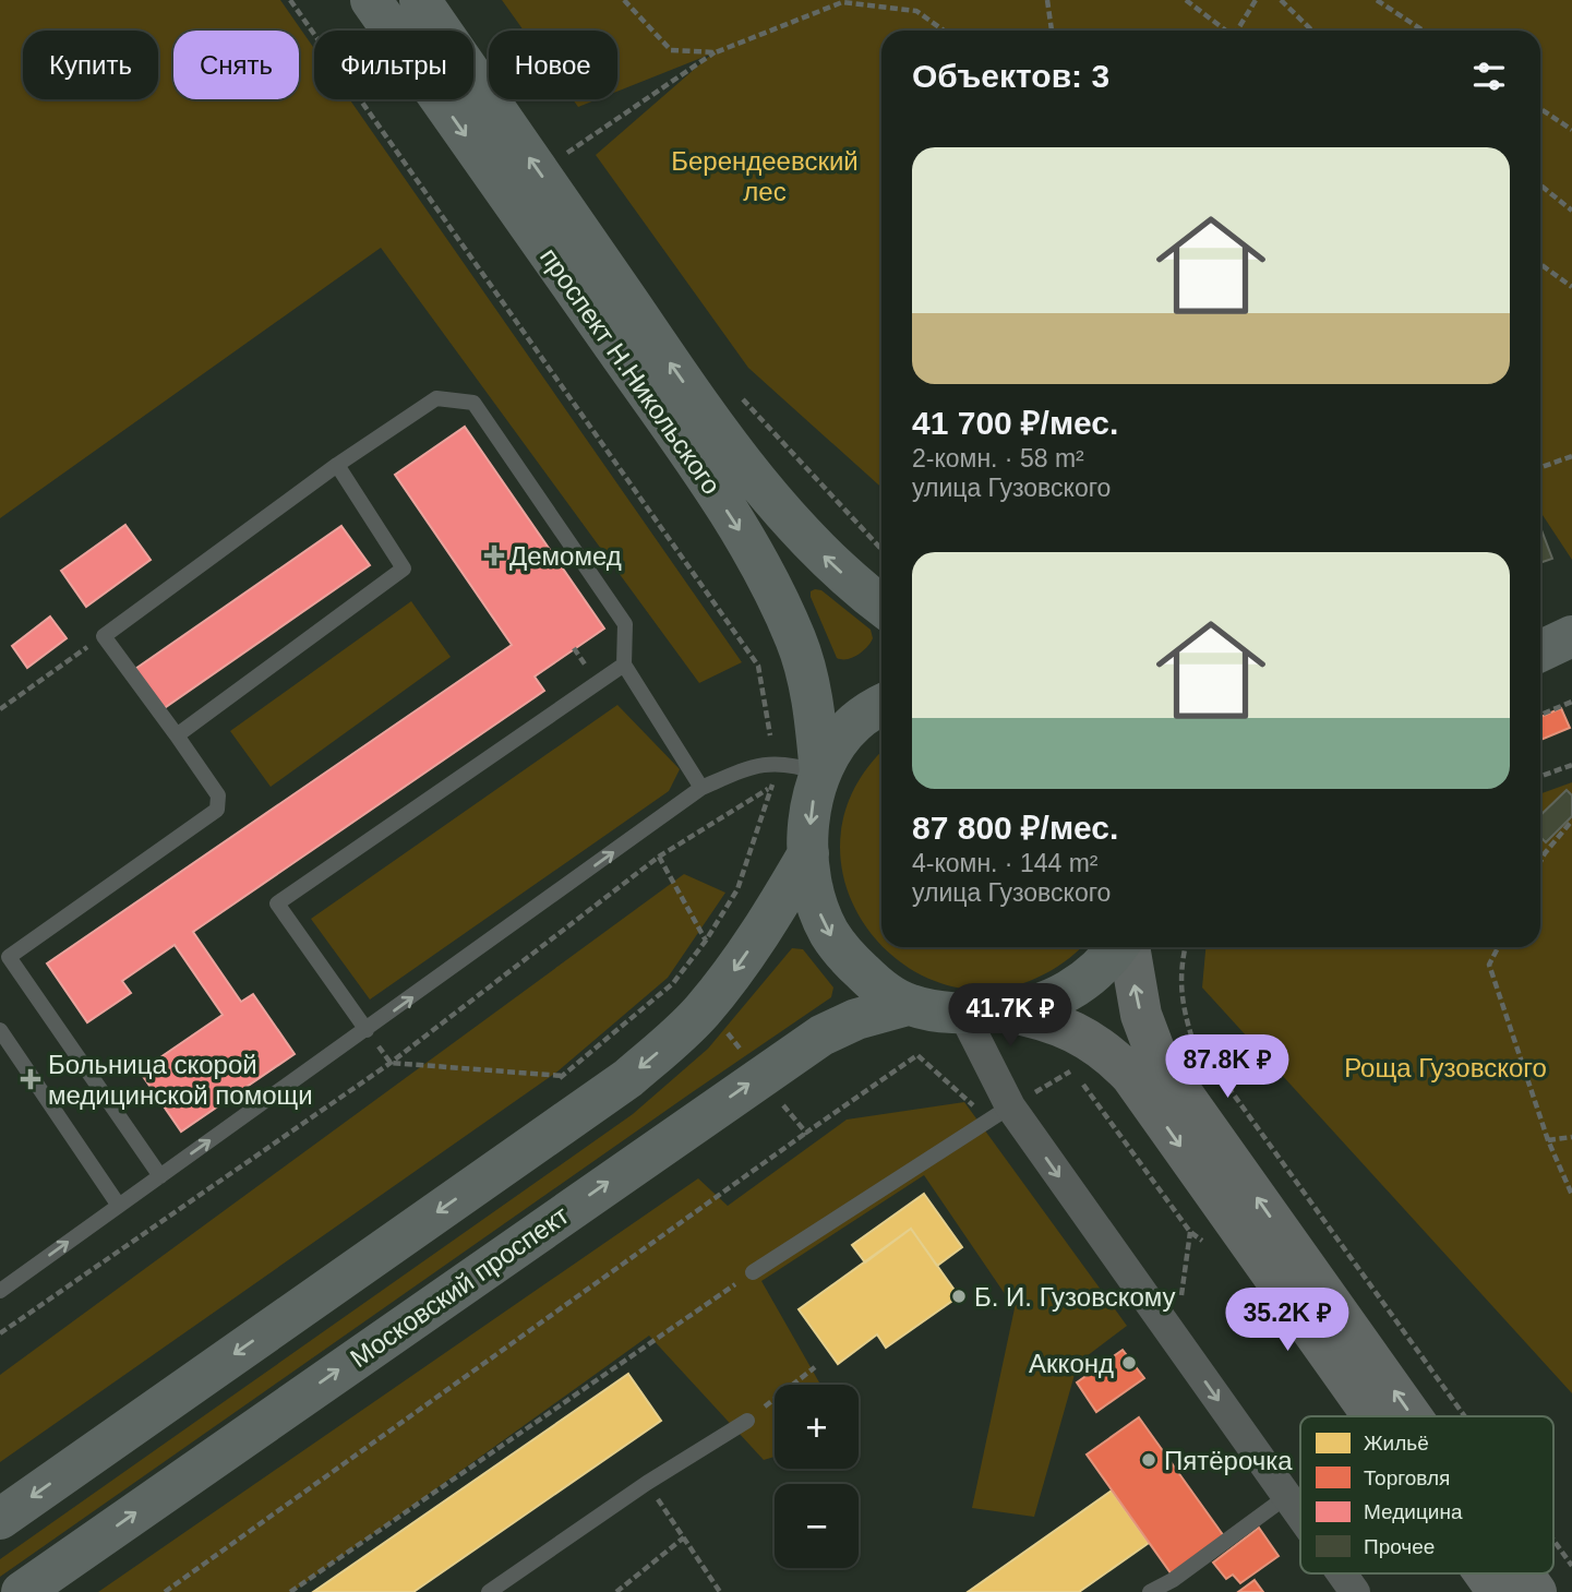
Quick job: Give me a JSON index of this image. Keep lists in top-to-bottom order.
{
  "streets": {
    "main road": ["проспект Н.Никольского", "Московский проспект"]
  },
  "parks": ["Берендеевский лес", "Роща Гузовского"],
  "places": {
    "health": ["Демомед", "Больница скорой медицинской помощи"],
    "other": ["Б. И. Гузовскому", "Акконд", "Пятёрочка"]
  },
  "legend": [
    "Жильё",
    "Торговля",
    "Медицина",
    "Прочее"
  ],
  "page": {
    "chip": [
      "Купить",
      "Снять",
      "Фильтры",
      "Новое"
    ],
    "heading": "Объектов: 3",
    "list": [
      {
        "name": "41 700 ₽/мес.",
        "note": "2-комн. · 58 m² · улица Гузовского"
      },
      {
        "name": "87 800 ₽/мес.",
        "note": "4-комн. · 144 m² · улица Гузовского"
      }
    ],
    "price": ["41.7K ₽", "87.8K ₽", "35.2K ₽"],
    "map_buttons": ["+", "−"]
  }
}
